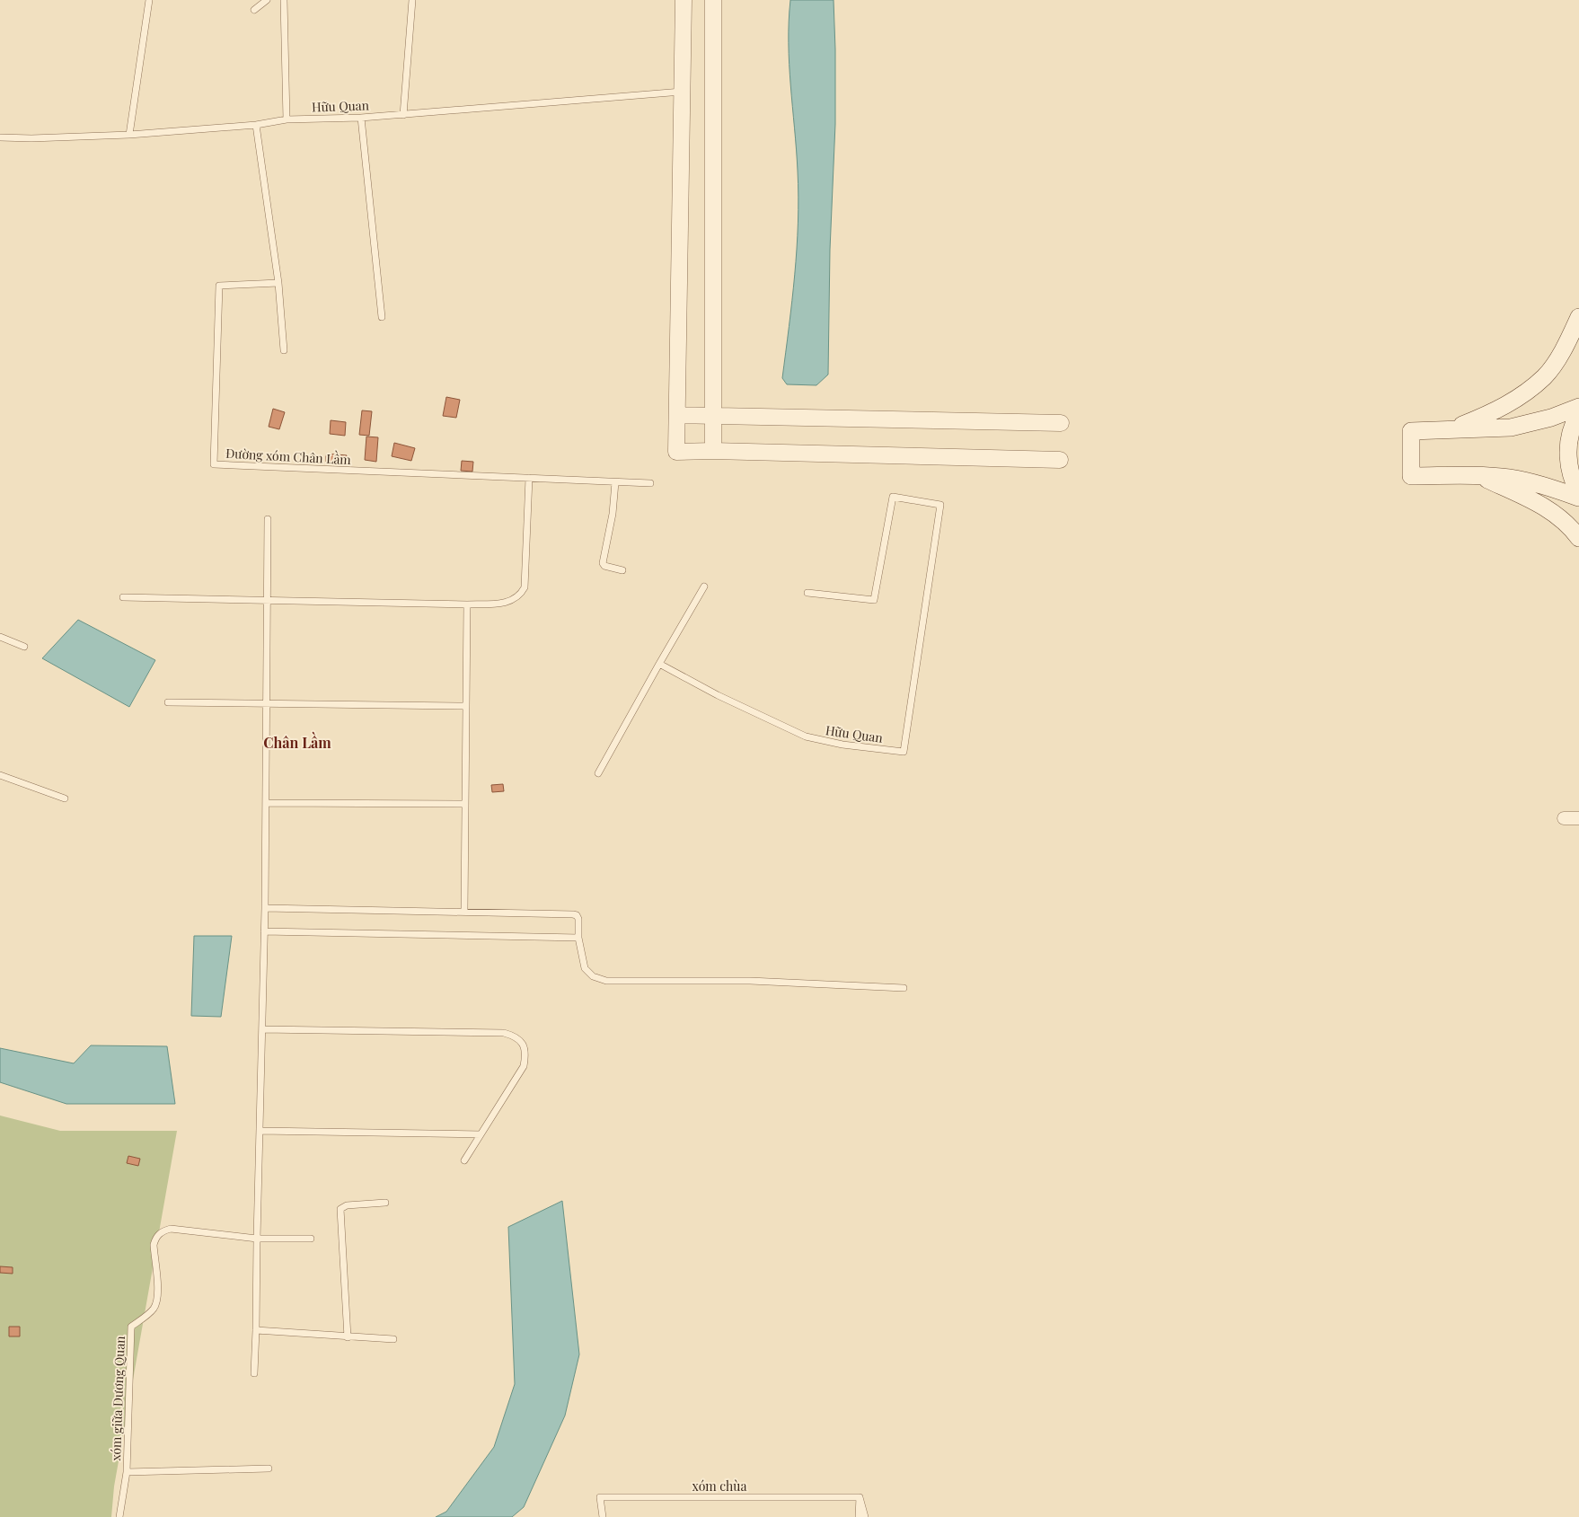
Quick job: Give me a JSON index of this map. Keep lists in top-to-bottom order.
{
  "streets": {
    "lane": [
      "Hữu Quan",
      "Đường xóm Chân Lầm",
      "xóm giữa Dương Quan",
      "xóm chùa"
    ]
  },
  "districts": ["Chân Lầm"]
}
